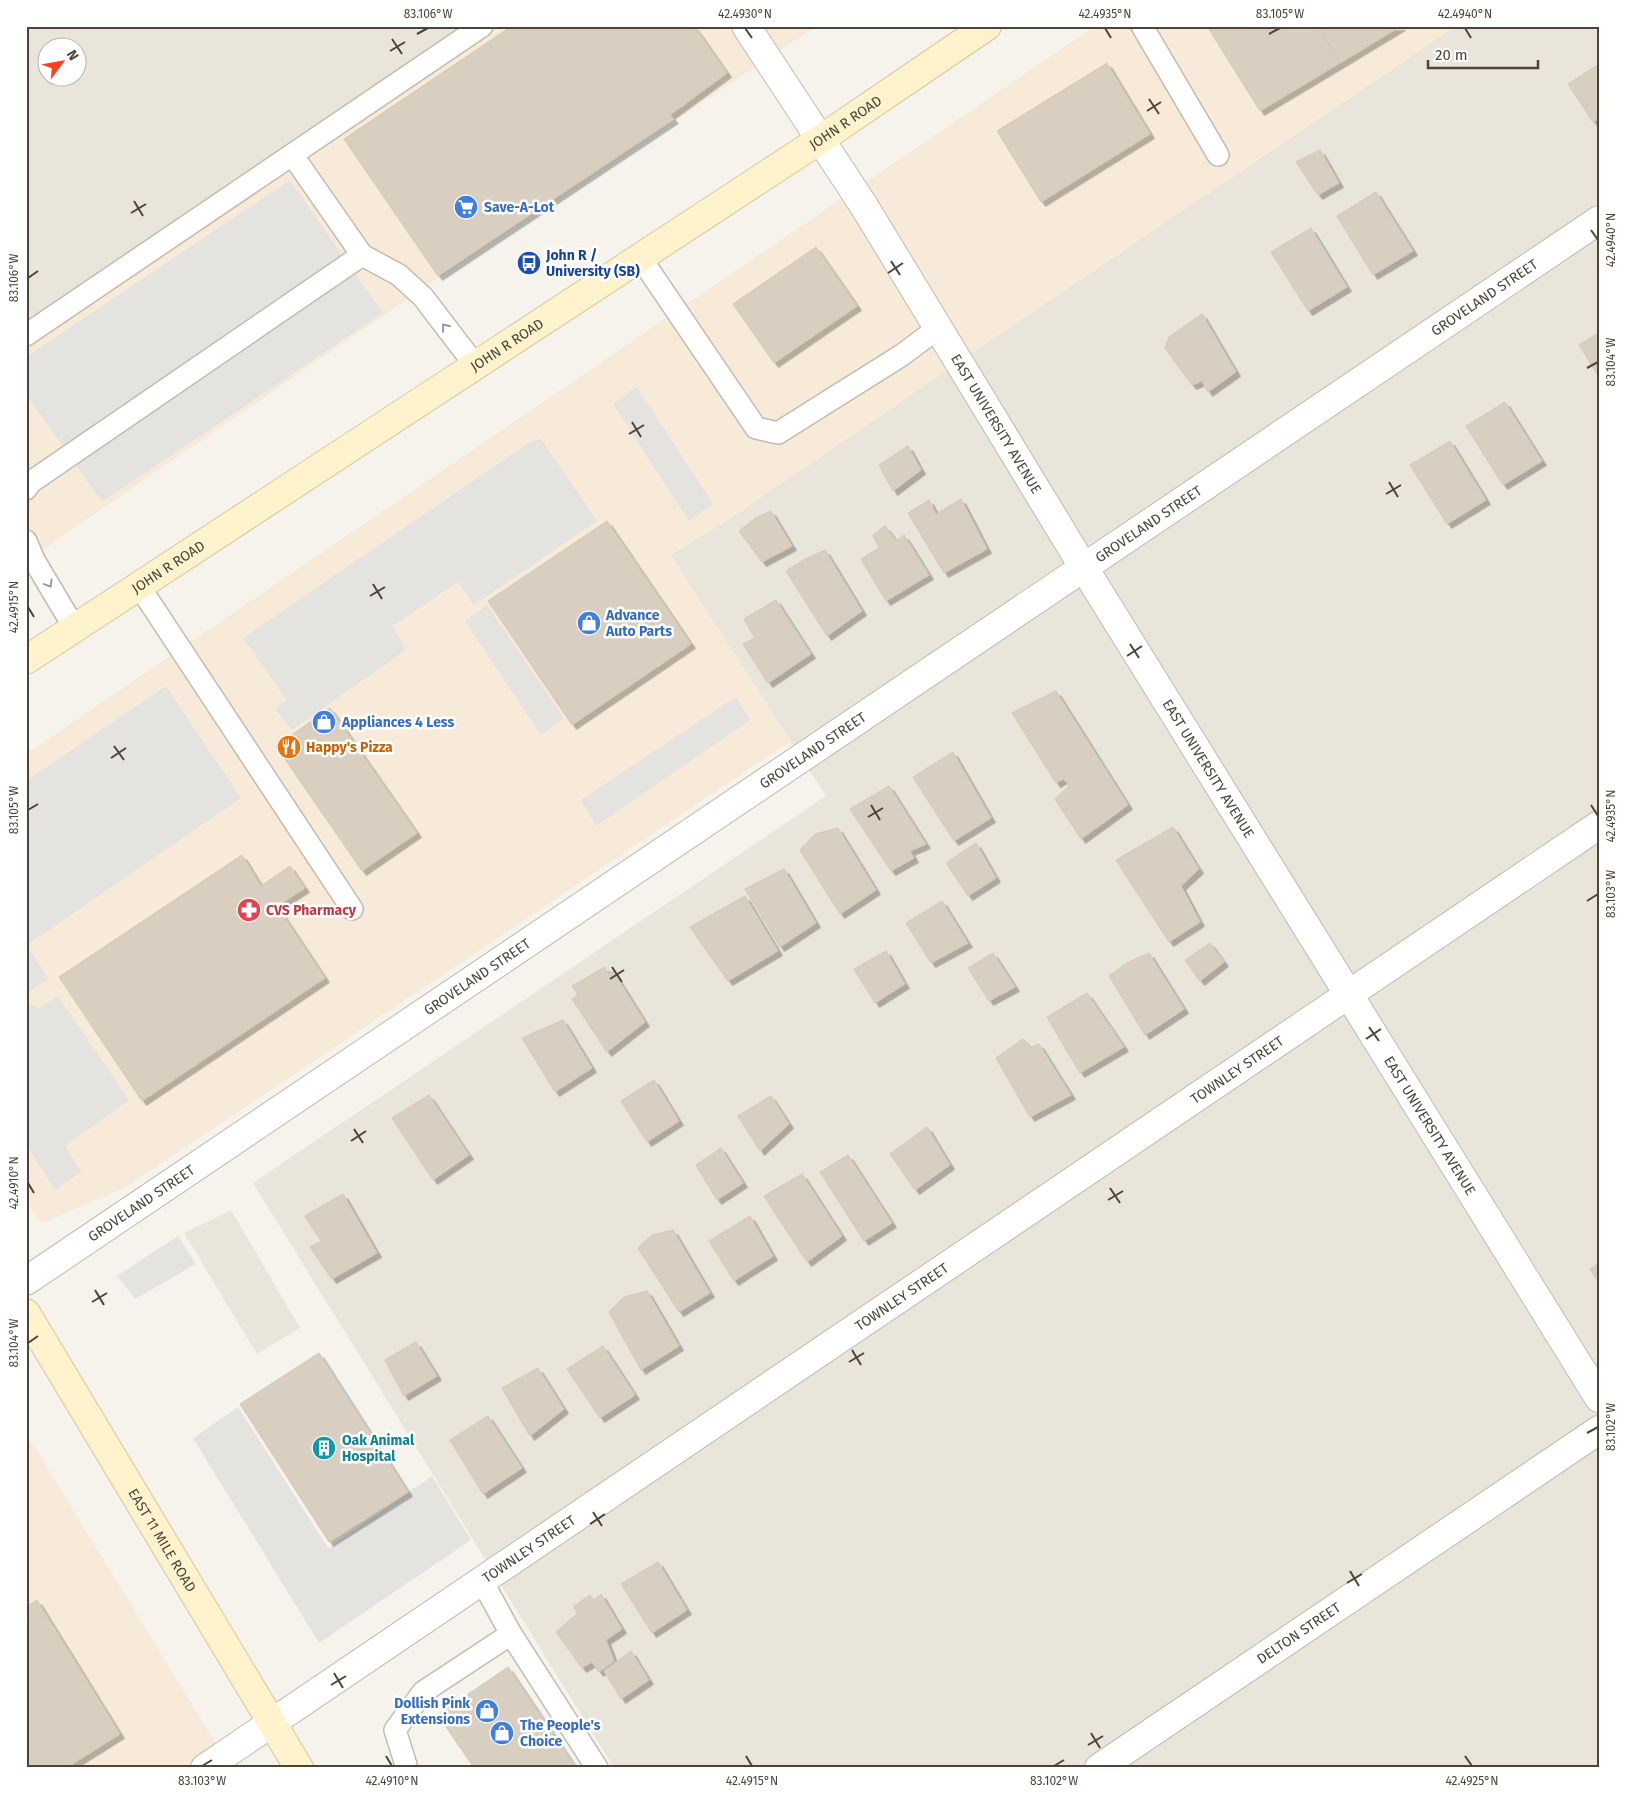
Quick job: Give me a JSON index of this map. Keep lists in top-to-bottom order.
{
  "streets": {
    "main road": ["JOHN R ROAD", "EAST 11 MILE ROAD"],
    "street": [
      "GROVELAND STREET",
      "EAST UNIVERSITY AVENUE",
      "TOWNLEY STREET",
      "DELTON STREET"
    ]
  },
  "crossings": [
    ["JOHN R ROAD", "EAST UNIVERSITY AVENUE"],
    ["GROVELAND STREET", "EAST UNIVERSITY AVENUE"],
    ["EAST UNIVERSITY AVENUE", "TOWNLEY STREET"],
    ["TOWNLEY STREET", "EAST 11 MILE ROAD"]
  ],
  "places": {
    "supermarket": ["Save-A-Lot"],
    "bus stop": ["John R / University (SB)"],
    "shop": [
      "Advance Auto Parts",
      "Appliances 4 Less",
      "Dollish Pink Extensions",
      "The People's Choice"
    ],
    "restaurant": ["Happy's Pizza"],
    "pharmacy": ["CVS Pharmacy"],
    "building": ["Oak Animal Hospital"]
  },
  "scale_bar": "20 m",
  "north": "top right",
  "coordinates": [
    "83.106°W",
    "42.4930°N",
    "42.4935°N",
    "83.105°W",
    "42.4940°N",
    "83.104°W",
    "42.4915°N",
    "83.103°W",
    "42.4910°N",
    "83.102°W",
    "42.4925°N"
  ]
}
